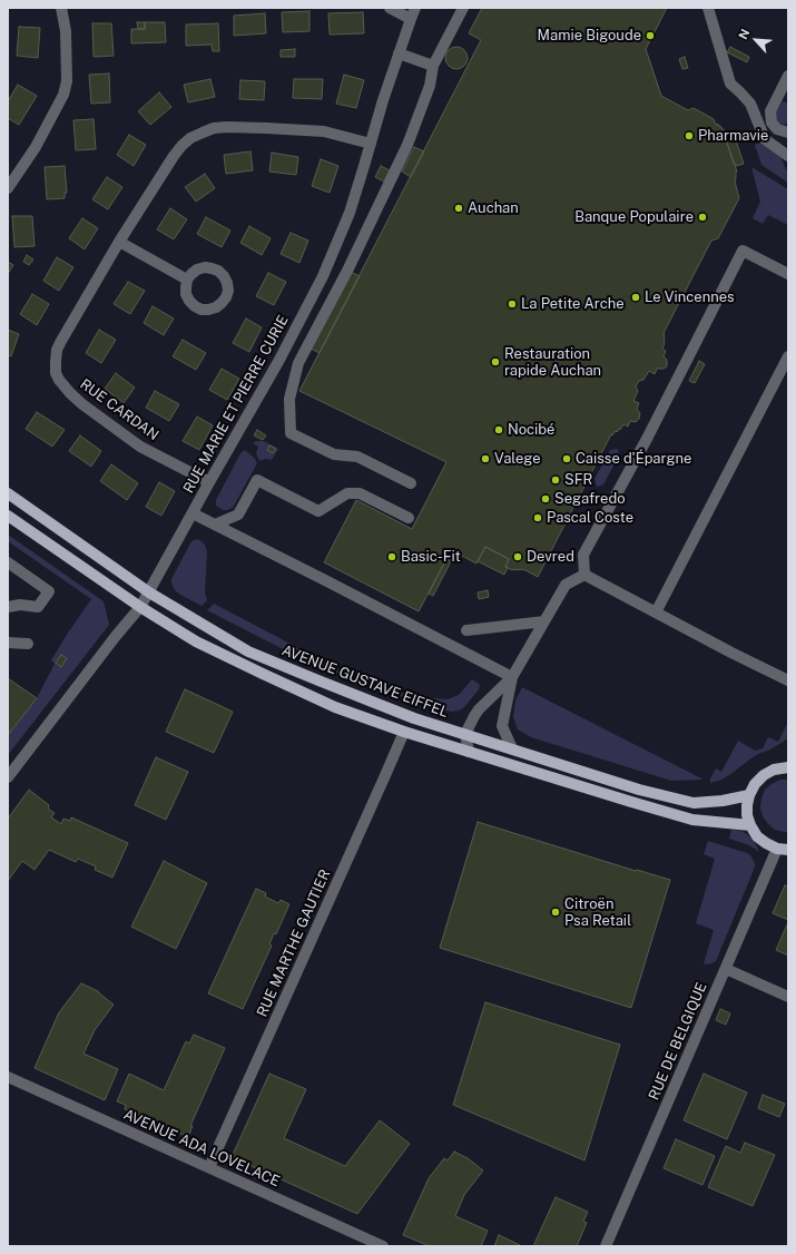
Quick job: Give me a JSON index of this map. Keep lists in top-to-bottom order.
{
  "streets": {
    "main road": ["AVENUE GUSTAVE EIFFEL"],
    "street": [
      "RUE MARIE ET PIERRE CURIE",
      "RUE CARDAN",
      "RUE MARTHE GAUTIER",
      "RUE DE BELGIQUE",
      "AVENUE ADA LOVELACE"
    ]
  },
  "crossings": [
    ["RUE MARIE ET PIERRE CURIE", "RUE CARDAN"],
    ["RUE MARIE ET PIERRE CURIE", "AVENUE GUSTAVE EIFFEL"],
    ["AVENUE GUSTAVE EIFFEL", "RUE MARTHE GAUTIER"],
    ["RUE MARTHE GAUTIER", "AVENUE ADA LOVELACE"]
  ],
  "places": [
    "Mamie Bigoude",
    "Pharmavie",
    "Auchan",
    "Banque Populaire",
    "Le Vincennes",
    "La Petite Arche",
    "Restauration rapide Auchan",
    "Nocibé",
    "Valege",
    "Caisse d'Épargne",
    "SFR",
    "Segafredo",
    "Pascal Coste",
    "Basic-Fit",
    "Devred",
    "Citroën Psa Retail"
  ],
  "north": "top left"
}
